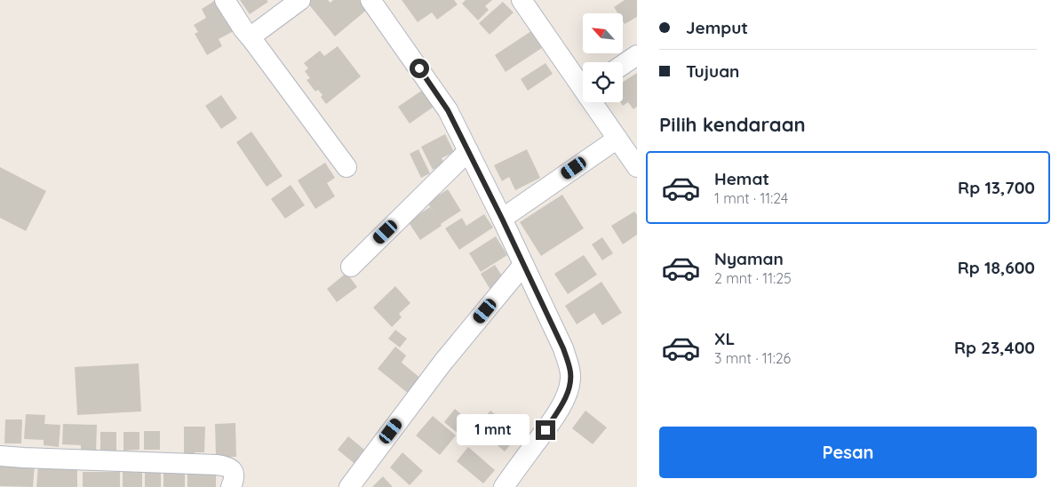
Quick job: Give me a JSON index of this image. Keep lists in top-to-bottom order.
{
  "north": "top left",
  "page": {
    "banner": ["Jemput", "Tujuan"],
    "heading": "Pilih kendaraan",
    "list": [
      {
        "name": "Hemat",
        "note": "1 mnt · 11:24",
        "value": "Rp 13,700"
      },
      {
        "name": "Nyaman",
        "note": "2 mnt · 11:25",
        "value": "Rp 18,600"
      },
      {
        "name": "XL",
        "note": "3 mnt · 11:26",
        "value": "Rp 23,400"
      }
    ],
    "bubble": "1 mnt",
    "buttons": "Pesan"
  }
}
